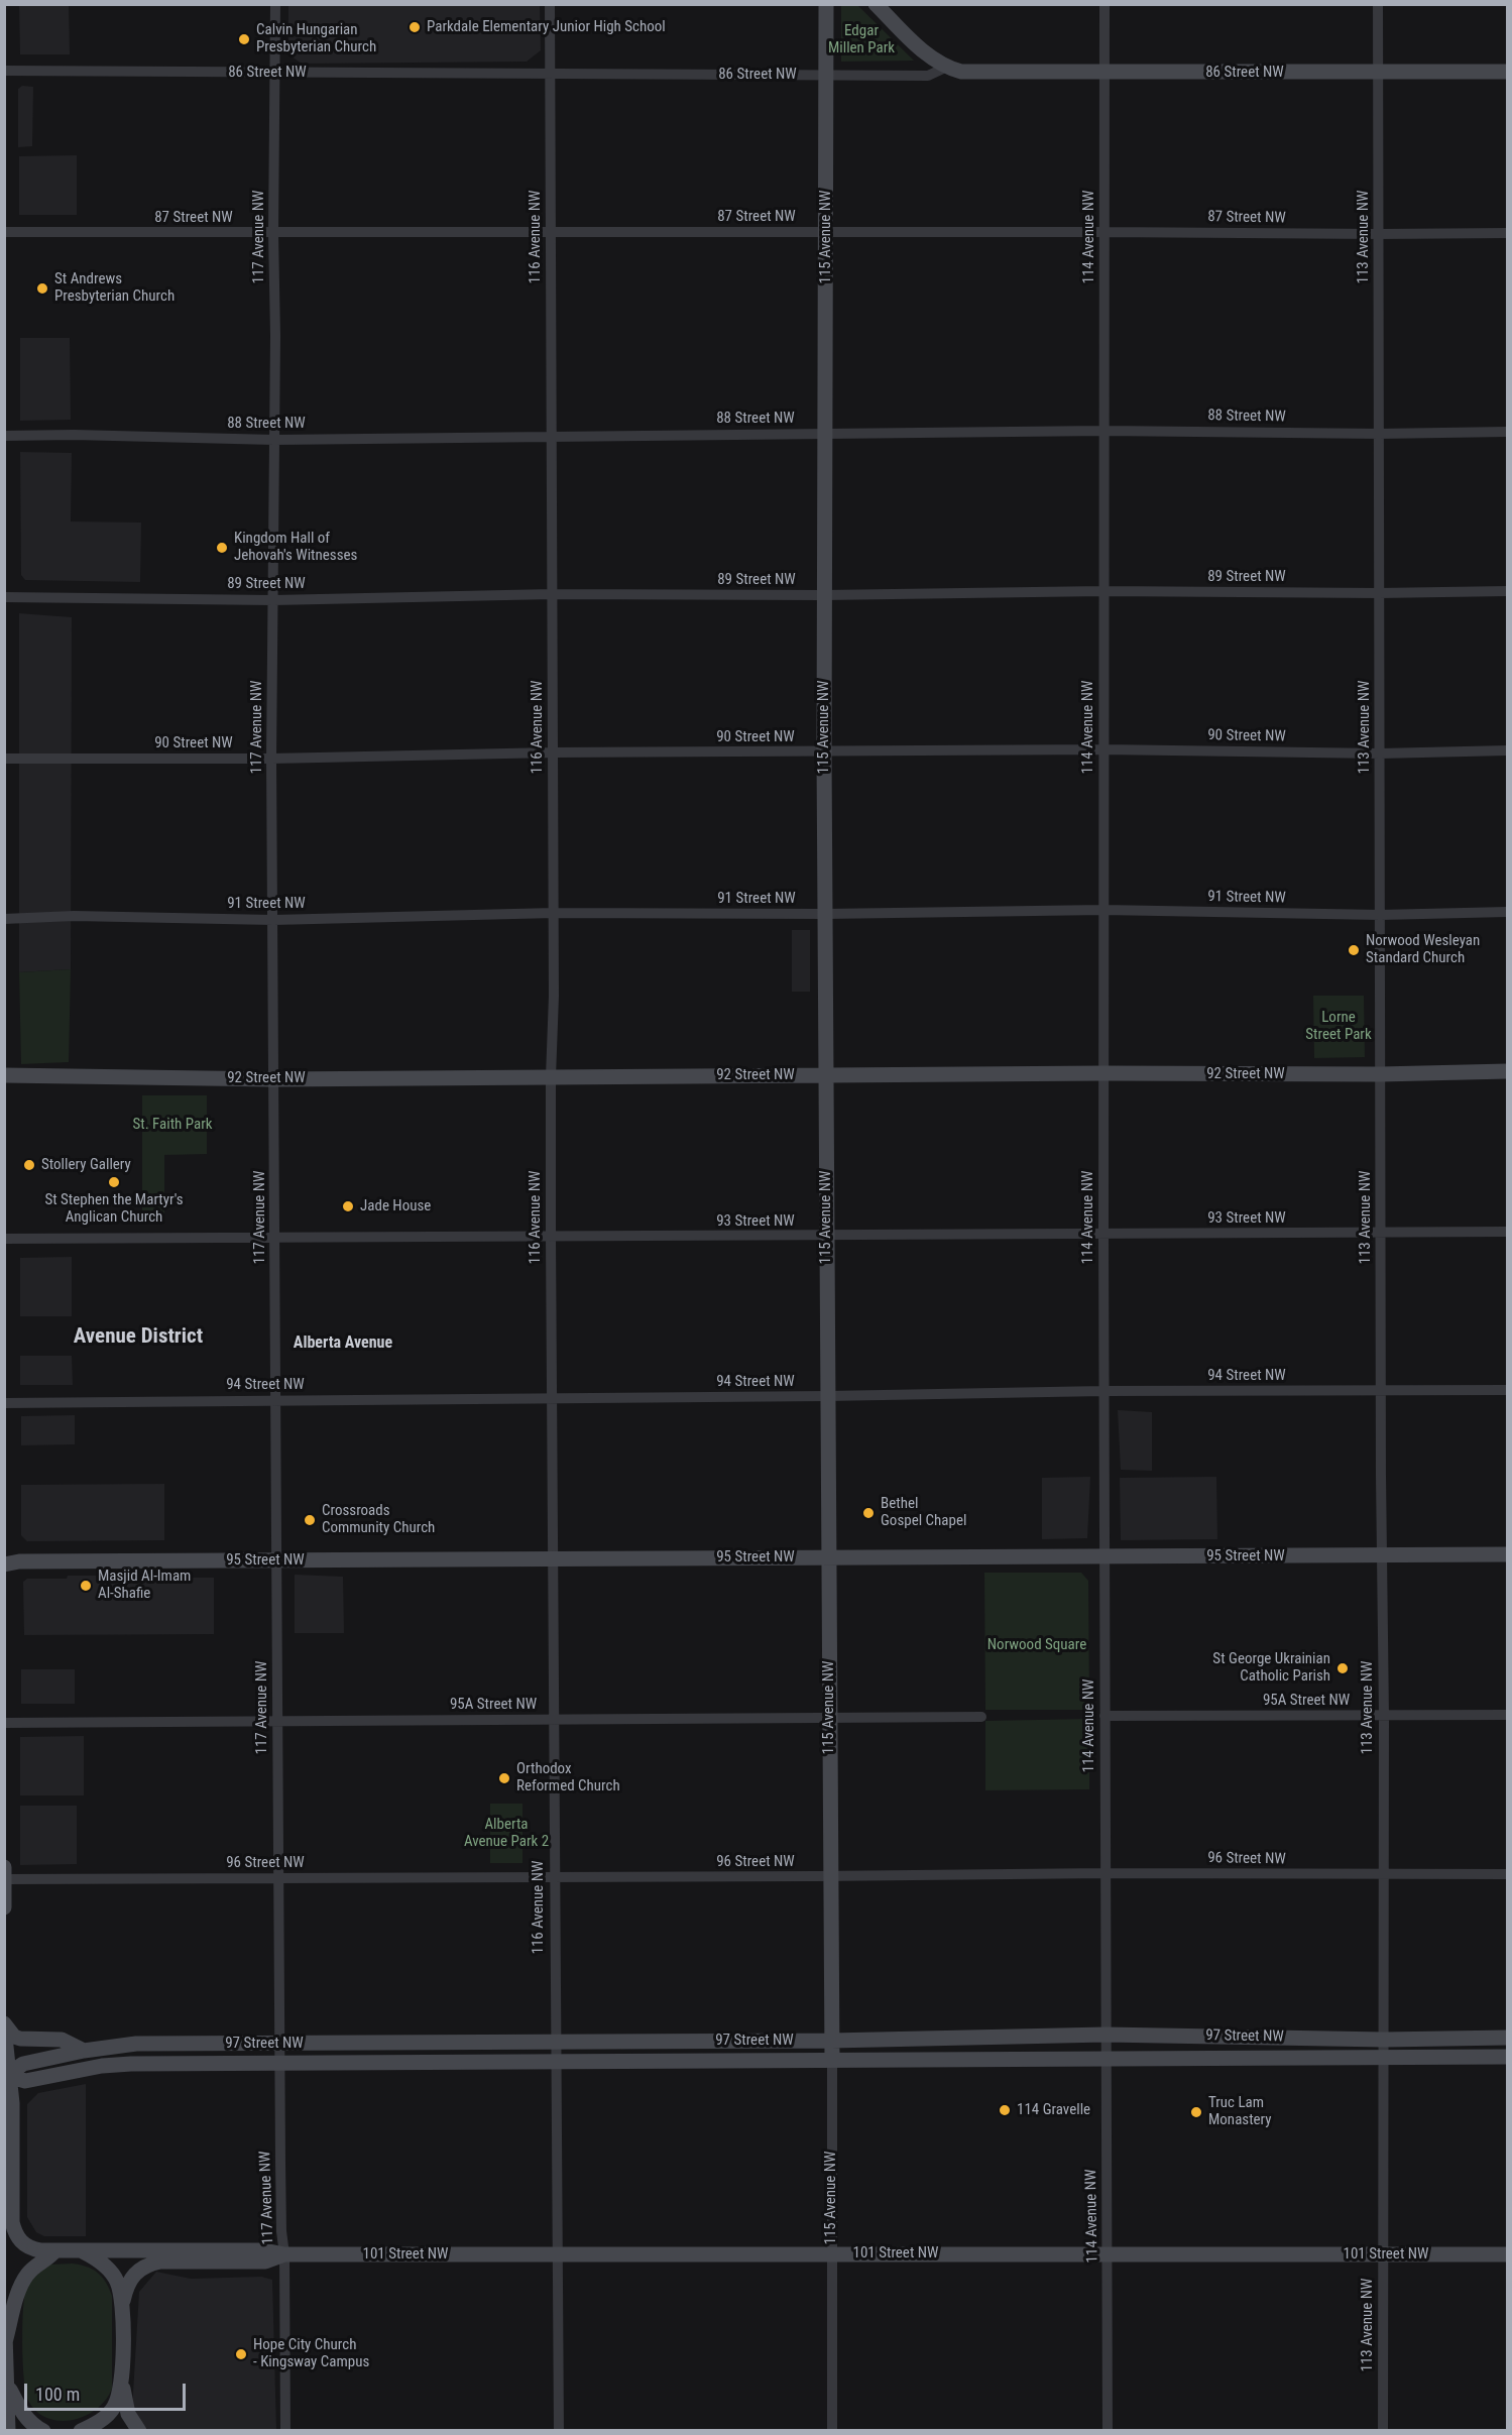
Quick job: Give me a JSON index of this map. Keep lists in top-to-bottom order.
{
  "streets": {
    "street": [
      "86 Street NW",
      "87 Street NW",
      "117 Avenue NW",
      "116 Avenue NW",
      "115 Avenue NW",
      "114 Avenue NW",
      "113 Avenue NW",
      "88 Street NW",
      "89 Street NW",
      "90 Street NW",
      "91 Street NW",
      "92 Street NW",
      "93 Street NW",
      "94 Street NW",
      "95 Street NW",
      "95A Street NW",
      "96 Street NW",
      "97 Street NW",
      "101 Street NW"
    ]
  },
  "crossings": [
    ["86 Street NW", "117 Avenue NW"],
    ["86 Street NW", "116 Avenue NW"],
    ["86 Street NW", "115 Avenue NW"],
    ["86 Street NW", "114 Avenue NW"],
    ["86 Street NW", "113 Avenue NW"],
    ["87 Street NW", "117 Avenue NW"],
    ["87 Street NW", "116 Avenue NW"],
    ["87 Street NW", "115 Avenue NW"],
    ["87 Street NW", "114 Avenue NW"],
    ["87 Street NW", "113 Avenue NW"],
    ["117 Avenue NW", "88 Street NW"],
    ["117 Avenue NW", "89 Street NW"],
    ["117 Avenue NW", "90 Street NW"],
    ["117 Avenue NW", "91 Street NW"],
    ["117 Avenue NW", "92 Street NW"],
    ["117 Avenue NW", "93 Street NW"],
    ["117 Avenue NW", "94 Street NW"],
    ["117 Avenue NW", "95 Street NW"],
    ["117 Avenue NW", "95A Street NW"],
    ["117 Avenue NW", "96 Street NW"],
    ["117 Avenue NW", "97 Street NW"],
    ["117 Avenue NW", "101 Street NW"],
    ["116 Avenue NW", "88 Street NW"],
    ["116 Avenue NW", "89 Street NW"],
    ["116 Avenue NW", "90 Street NW"],
    ["116 Avenue NW", "91 Street NW"],
    ["116 Avenue NW", "92 Street NW"],
    ["116 Avenue NW", "93 Street NW"],
    ["116 Avenue NW", "94 Street NW"],
    ["116 Avenue NW", "95 Street NW"],
    ["116 Avenue NW", "95A Street NW"],
    ["116 Avenue NW", "96 Street NW"],
    ["116 Avenue NW", "97 Street NW"],
    ["116 Avenue NW", "101 Street NW"],
    ["115 Avenue NW", "88 Street NW"],
    ["115 Avenue NW", "89 Street NW"],
    ["115 Avenue NW", "90 Street NW"],
    ["115 Avenue NW", "91 Street NW"],
    ["115 Avenue NW", "92 Street NW"],
    ["115 Avenue NW", "93 Street NW"],
    ["115 Avenue NW", "94 Street NW"],
    ["115 Avenue NW", "95 Street NW"],
    ["115 Avenue NW", "95A Street NW"],
    ["115 Avenue NW", "96 Street NW"],
    ["115 Avenue NW", "97 Street NW"],
    ["115 Avenue NW", "101 Street NW"],
    ["114 Avenue NW", "88 Street NW"],
    ["114 Avenue NW", "89 Street NW"],
    ["114 Avenue NW", "90 Street NW"],
    ["114 Avenue NW", "91 Street NW"],
    ["114 Avenue NW", "92 Street NW"],
    ["114 Avenue NW", "93 Street NW"],
    ["114 Avenue NW", "94 Street NW"],
    ["114 Avenue NW", "95 Street NW"],
    ["114 Avenue NW", "95A Street NW"],
    ["114 Avenue NW", "96 Street NW"],
    ["114 Avenue NW", "97 Street NW"],
    ["114 Avenue NW", "101 Street NW"],
    ["113 Avenue NW", "88 Street NW"],
    ["113 Avenue NW", "89 Street NW"],
    ["113 Avenue NW", "90 Street NW"],
    ["113 Avenue NW", "91 Street NW"],
    ["113 Avenue NW", "92 Street NW"],
    ["113 Avenue NW", "93 Street NW"],
    ["113 Avenue NW", "94 Street NW"],
    ["113 Avenue NW", "95 Street NW"],
    ["113 Avenue NW", "95A Street NW"],
    ["113 Avenue NW", "96 Street NW"],
    ["113 Avenue NW", "97 Street NW"],
    ["113 Avenue NW", "101 Street NW"],
    ["97 Street NW", "101 Street NW"]
  ],
  "districts": ["Avenue District", "Alberta Avenue"],
  "parks": [
    "Edgar Millen Park",
    "Lorne Street Park",
    "St. Faith Park",
    "Norwood Square",
    "Alberta Avenue Park 2"
  ],
  "places": [
    "Parkdale Elementary Junior High School",
    "Calvin Hungarian Presbyterian Church",
    "St Andrews Presbyterian Church",
    "Kingdom Hall of Jehovah's Witnesses",
    "Norwood Wesleyan Standard Church",
    "Stollery Gallery",
    "St Stephen the Martyr's Anglican Church",
    "Jade House",
    "Bethel Gospel Chapel",
    "Crossroads Community Church",
    "Masjid Al-Imam Al-Shafie",
    "St George Ukrainian Catholic Parish",
    "Orthodox Reformed Church",
    "114 Gravelle",
    "Truc Lam Monastery",
    "Hope City Church - Kingsway Campus"
  ],
  "scale_bar": "100 m"
}
